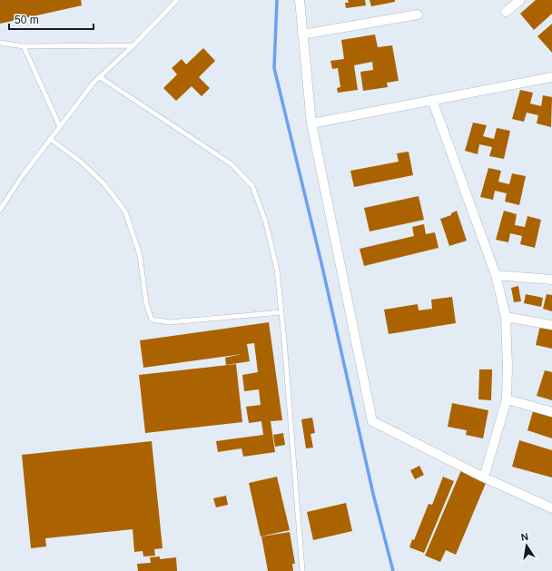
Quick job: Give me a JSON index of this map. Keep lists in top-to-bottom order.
{
  "scale_bar": "50 m",
  "north": "top"
}
